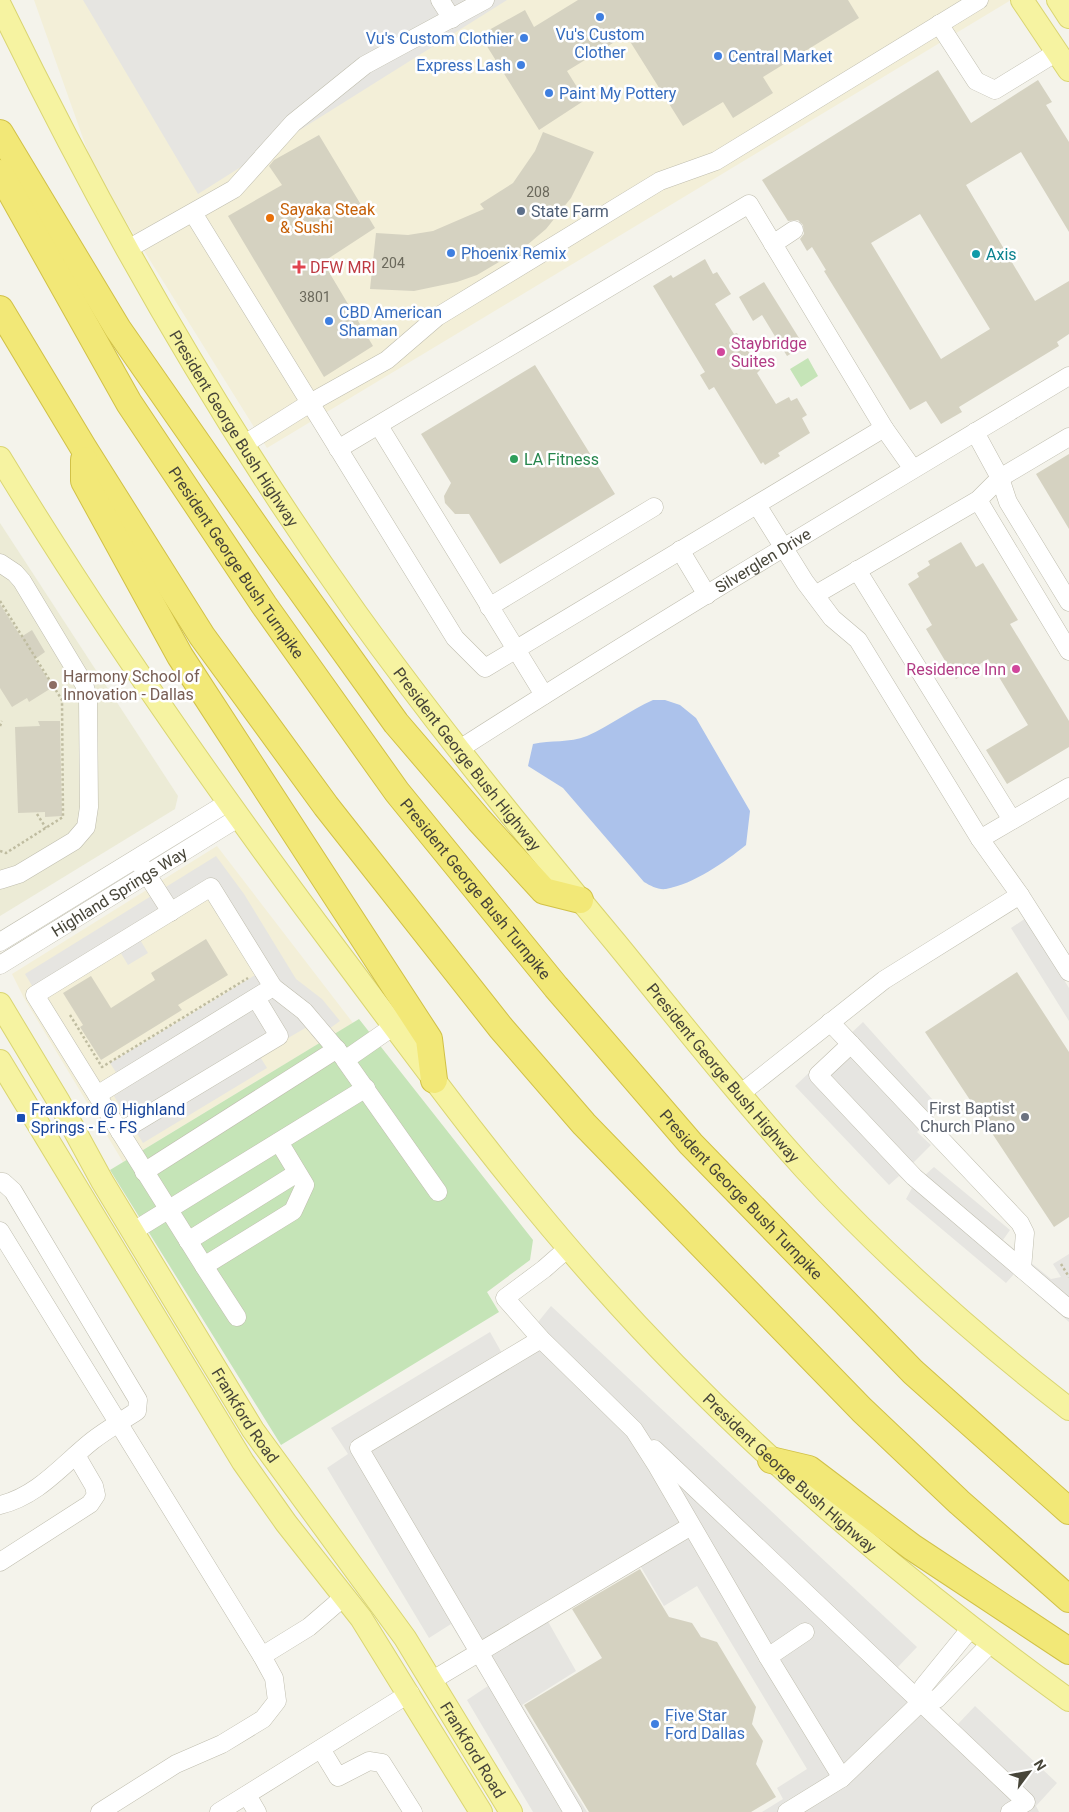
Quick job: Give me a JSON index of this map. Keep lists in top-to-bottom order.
{
  "streets": {
    "highway": ["President George Bush Turnpike"],
    "main road": ["President George Bush Highway", "Frankford Road"],
    "street": ["Silverglen Drive", "Highland Springs Way"]
  },
  "crossings": [
    ["President George Bush Highway", "Silverglen Drive"],
    ["President George Bush Highway", "Highland Springs Way"]
  ],
  "places": {
    "other": [
      "Vu's Custom Clother",
      "Vu's Custom Clothier",
      "Central Market",
      "Express Lash",
      "Paint My Pottery",
      "State Farm",
      "Sayaka Steak & Sushi",
      "Phoenix Remix",
      "Axis",
      "CBD American Shaman",
      "Staybridge Suites",
      "LA Fitness",
      "Residence Inn",
      "Harmony School of Innovation - Dallas",
      "First Baptist Church Plano",
      "Five Star Ford Dallas"
    ],
    "health": ["DFW MRI"],
    "transit": ["Frankford @ Highland Springs - E - FS"]
  },
  "house_numbers": ["208", "204", "3801"],
  "north": "top right"
}
